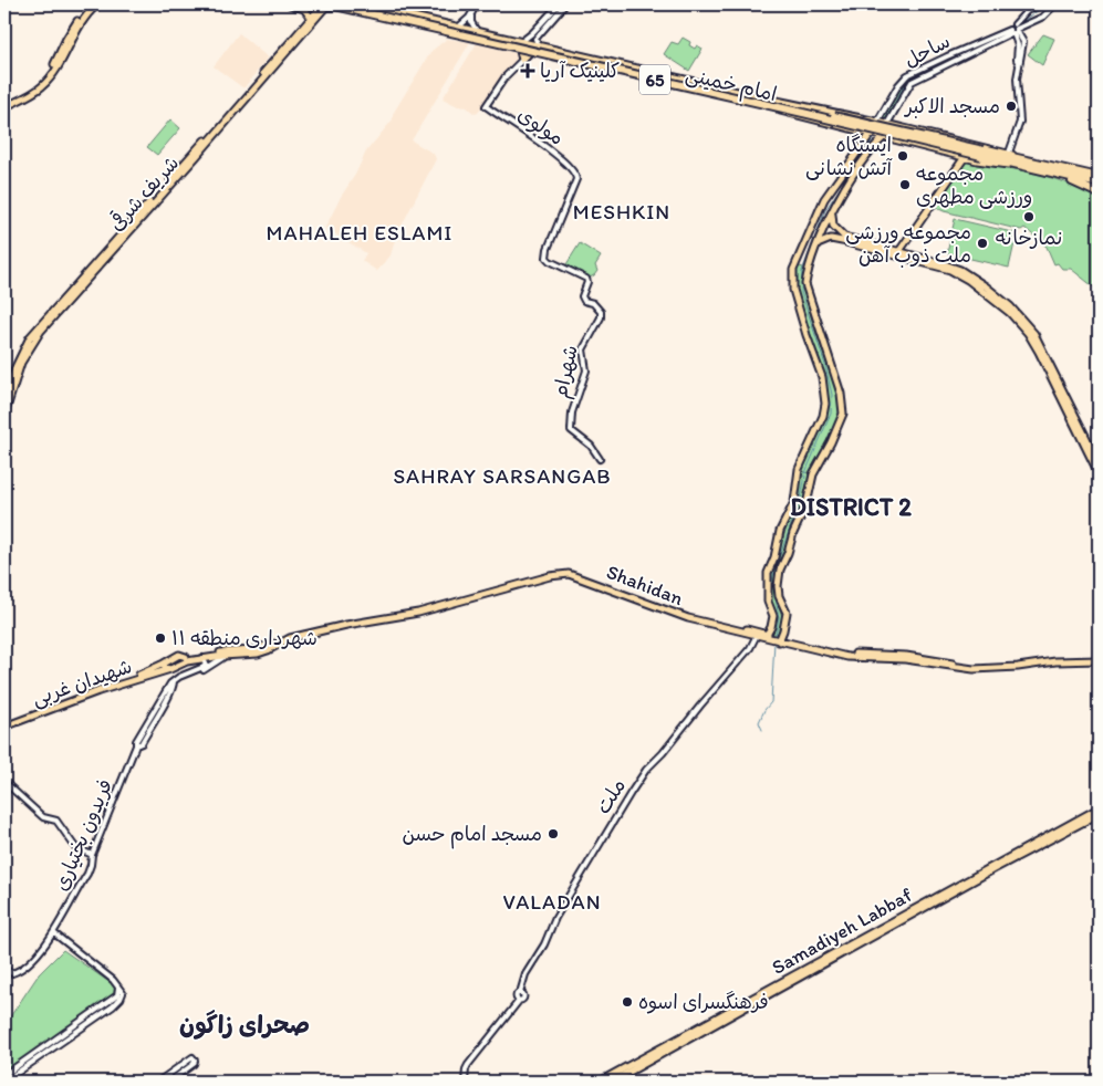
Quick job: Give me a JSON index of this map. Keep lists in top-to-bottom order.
{
  "streets": {
    "highway": ["65"],
    "main road": [
      "امام خمینی",
      "شریف شرقی",
      "Shahidan",
      "شهیدان غربی",
      "Samadiyeh Labbaf"
    ],
    "street": [
      "ساحل",
      "مولوی",
      "شهرام",
      "ملت",
      "فریدون بختیاری"
    ]
  },
  "crossings": [
    ["ساحل", "امام خمینی"],
    ["65", "امام خمینی"],
    ["65", "شریف شرقی"],
    ["امام خمینی", "شریف شرقی"],
    ["مولوی", "شهرام"],
    ["Shahidan", "شهیدان غربی"],
    ["Shahidan", "ملت"],
    ["Shahidan", "فریدون بختیاری"]
  ],
  "districts": [
    "MESHKIN",
    "MAHALEH ESLAMI",
    "SAHRAY SARSANGAB",
    "DISTRICT 2",
    "VALADAN",
    "صحرای زاگون"
  ],
  "places": {
    "health": ["کلینیک آریا"],
    "other": [
      "مسجد الاکبر",
      "ایستگاه آتش نشانی",
      "مجموعه ورزشی مطهری",
      "نمازخانه",
      "مجموعه ورزشی ملت ذوب آهن",
      "شهرداری منطقه ۱۱",
      "مسجد امام حسن",
      "فرهنگسرای اسوه"
    ]
  }
}
